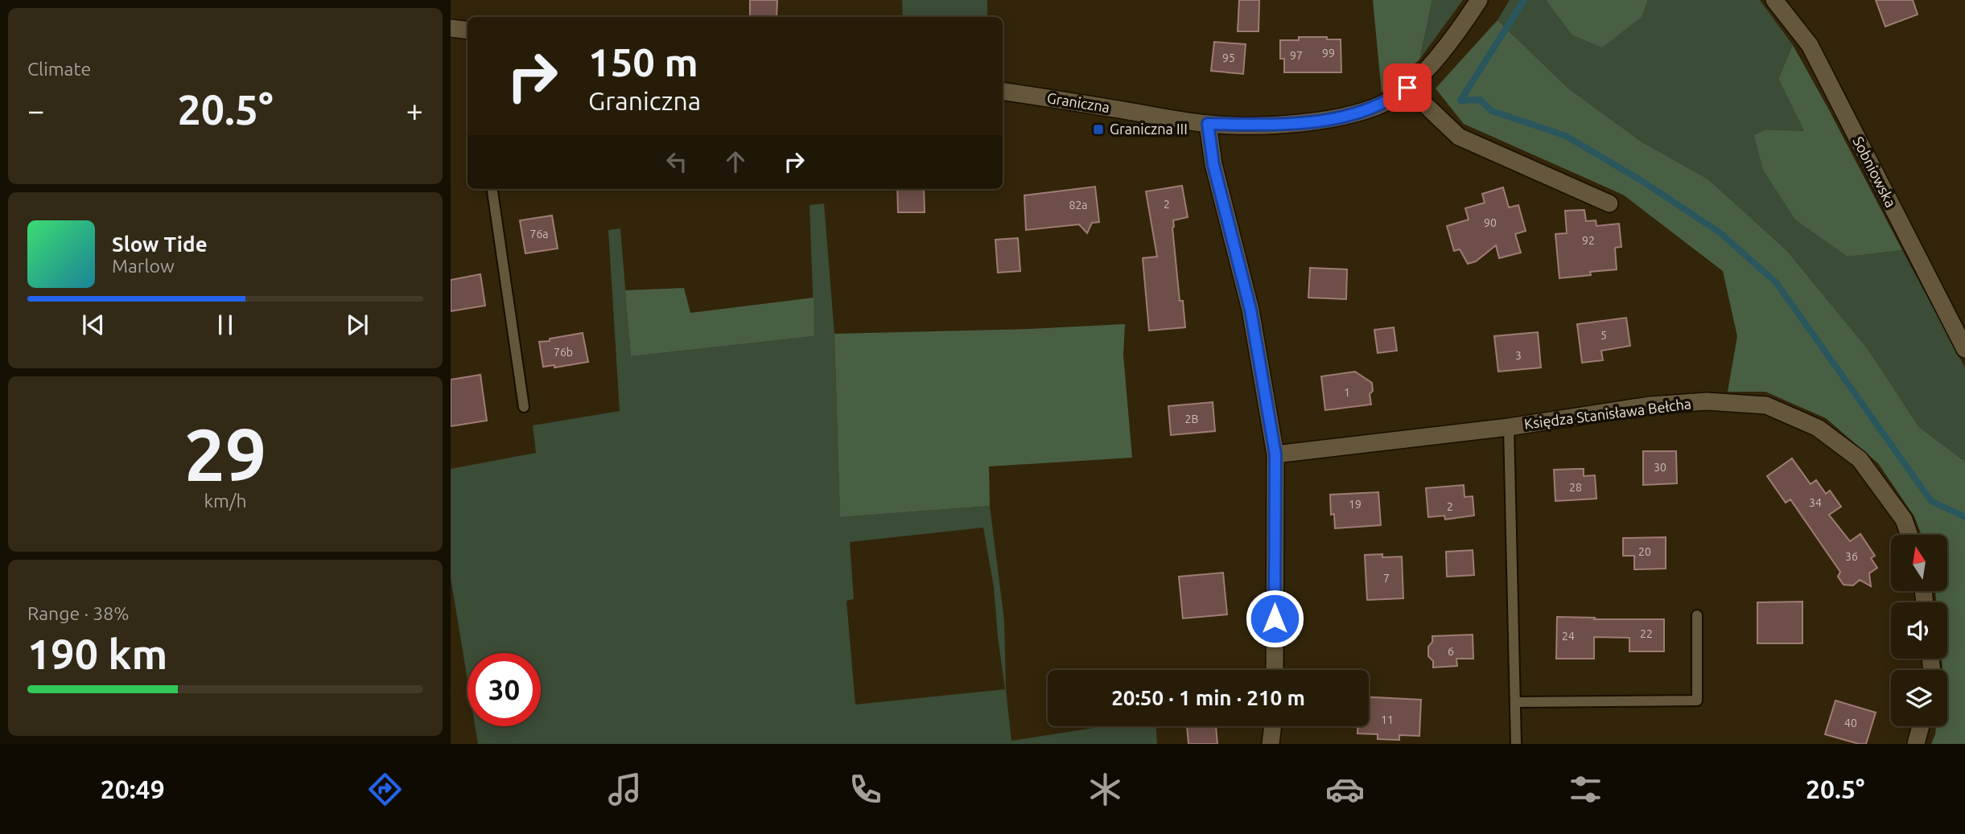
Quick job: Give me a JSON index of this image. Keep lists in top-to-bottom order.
{
  "streets": {
    "street": ["Graniczna", "Sobniowska", "Księdza Stanisława Bełcha"]
  },
  "places": {
    "transit": ["Graniczna III"]
  },
  "house_numbers": [
    "99",
    "97",
    "95",
    "2",
    "82a",
    "90",
    "76a",
    "92",
    "5",
    "76b",
    "3",
    "1",
    "2B",
    "30",
    "28",
    "34",
    "19",
    "2",
    "20",
    "36",
    "7",
    "22",
    "24",
    "6",
    "11",
    "40"
  ],
  "north": "top",
  "page": {
    "tile": [
      "Climate",
      ["29", "km/h"],
      ["Range · 38%", "190 km"]
    ],
    "turn": ["150 m", "Graniczna"],
    "heat": ["−", "20.5°", "+"],
    "song": ["Slow Tide", "Marlow"],
    "limit": "30",
    "trip": "20:50 · 1 min · 210 m",
    "tabs": ["20:49", "20.5°"]
  }
}
